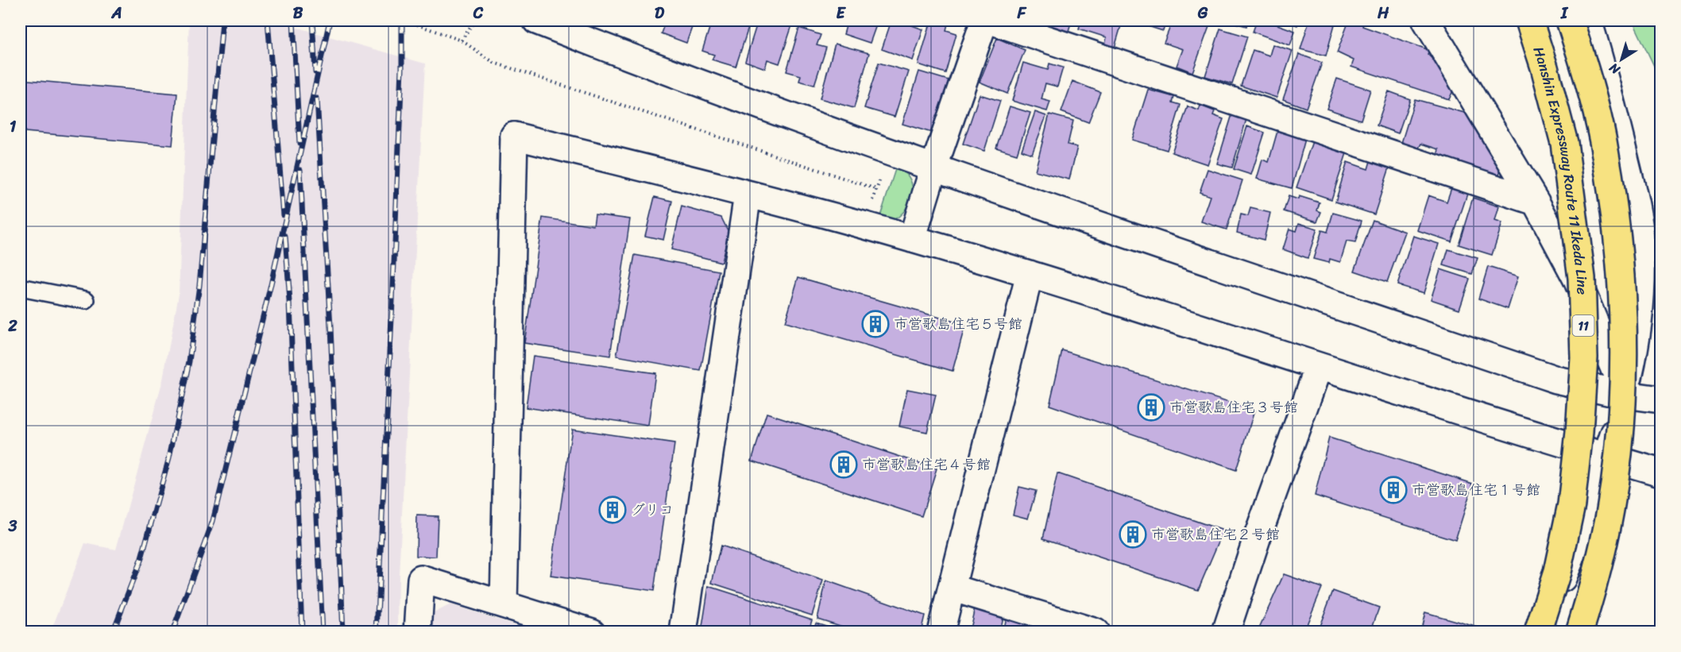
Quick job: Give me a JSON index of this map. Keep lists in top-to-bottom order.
{
  "streets": {
    "highway": ["Hanshin Expressway Route 11 Ikeda Line", "11"]
  },
  "places": {
    "building": [
      "市営歌島住宅５号館",
      "市営歌島住宅３号館",
      "市営歌島住宅４号館",
      "市営歌島住宅１号館",
      "グリコ",
      "市営歌島住宅２号館"
    ]
  },
  "north": "bottom left",
  "grid": {
    "columns": [
      "A",
      "B",
      "C",
      "D",
      "E",
      "F",
      "G",
      "H",
      "I"
    ],
    "rows": ["1", "2", "3"]
  }
}
